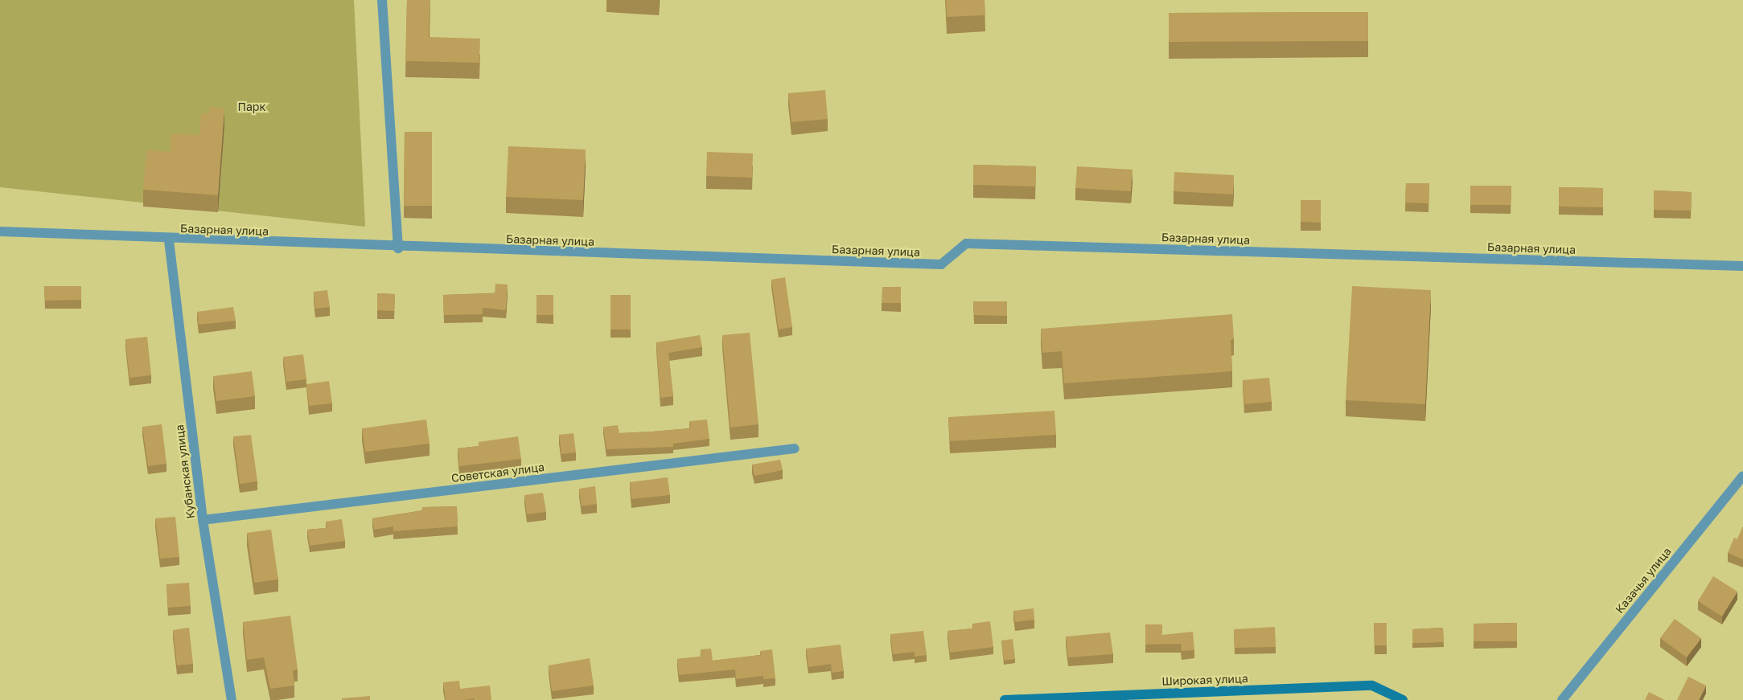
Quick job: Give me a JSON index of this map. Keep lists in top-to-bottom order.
{
  "streets": {
    "street": [
      "Базарная улица",
      "Кубанская улица",
      "Советская улица",
      "Казачья улица",
      "Широкая улица"
    ]
  },
  "crossings": [
    ["Базарная улица", "Кубанская улица"],
    ["Кубанская улица", "Советская улица"]
  ],
  "parks": ["Парк"]
}
